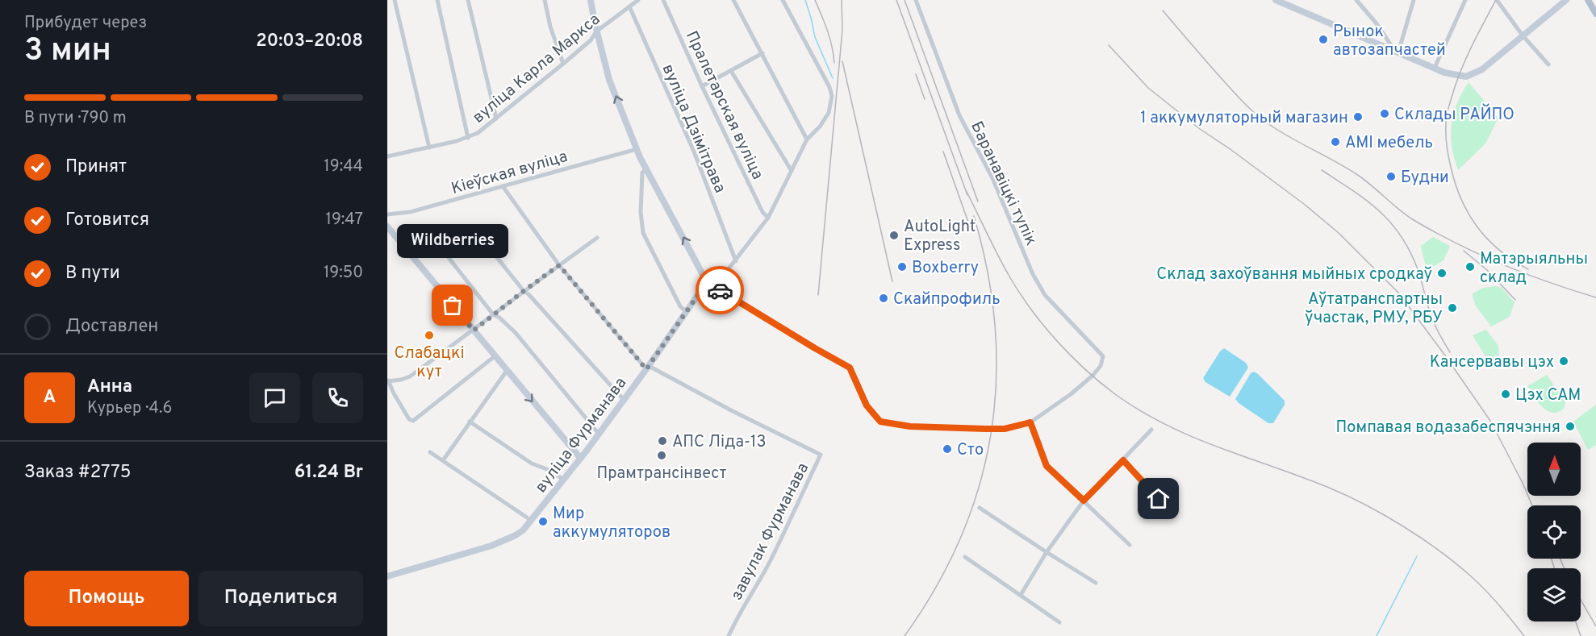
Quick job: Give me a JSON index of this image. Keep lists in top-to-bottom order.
{
  "streets": {
    "street": [
      "вуліца Карла Маркса",
      "Пралетарская вуліца",
      "вуліца Дзімітрава",
      "Кіеўская вуліца",
      "Баранавіцкі тупік",
      "вуліца Фурманава",
      "завулак Фурманава"
    ]
  },
  "crossings": [
    ["вуліца Карла Маркса", "вуліца Дзімітрава"],
    ["Пралетарская вуліца", "вуліца Фурманава"],
    ["вуліца Дзімітрава", "вуліца Фурманава"],
    ["вуліца Фурманава", "завулак Фурманава"]
  ],
  "places": [
    "Рынок автозапчастей",
    "Склады РАЙПО",
    "1 аккумуляторный магазин",
    "AMI мебель",
    "Будни",
    "AutoLight Express",
    "Boxberry",
    "Матэрыяльны склад",
    "Склад захоўвання мыйных сродкаў",
    "Скайпрофиль",
    "Wildberries",
    "Аўтатранспартны ўчастак, РМУ, РБУ",
    "Слабацкі кут",
    "Кансервавы цэх",
    "Цэх САМ",
    "Помпавая водазабеспячэння",
    "АПС Ліда-13",
    "Сто",
    "Прамтрансінвест",
    "Мир аккумуляторов"
  ],
  "north": "top",
  "page": {
    "heading": ["3 мин", "Прибудет через", "20:03–20:08"],
    "panel": [
      "Анна",
      "Курьер · 4.6",
      "Заказ #2775",
      "61.24 Br"
    ],
    "bar": "В пути · 790 m",
    "list": [
      ["Принят", "19:44"],
      ["Готовится", "19:47"],
      ["В пути", "19:50"],
      "Доставлен"
    ],
    "bubble": "Wildberries",
    "round": "А",
    "buttons": ["Помощь", "Поделиться"]
  }
}
